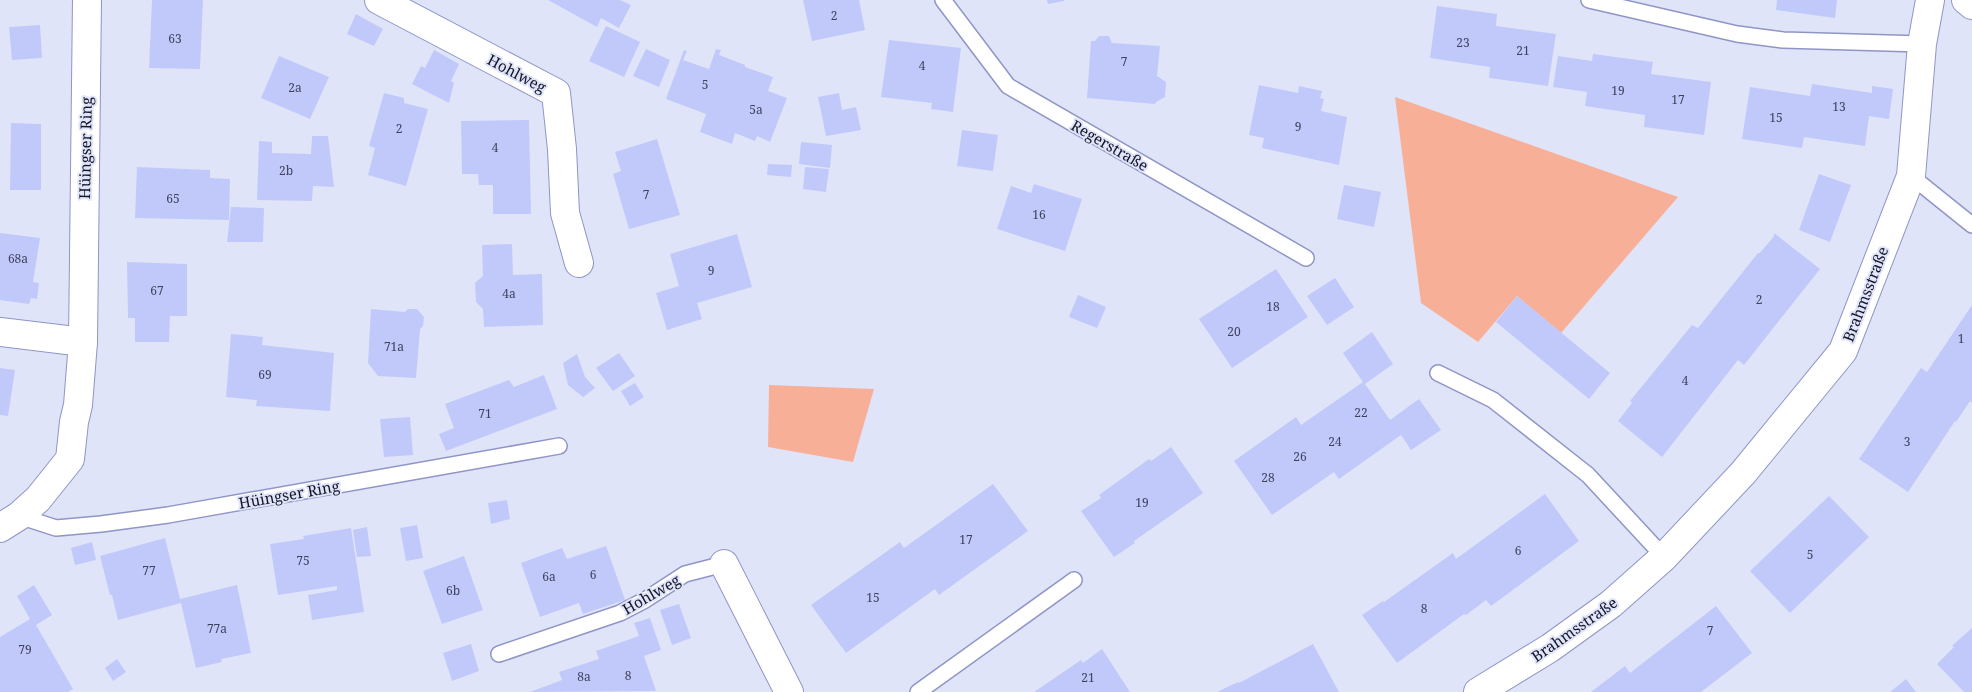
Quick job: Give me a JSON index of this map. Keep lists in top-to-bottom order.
{
  "streets": {
    "street": ["Hohlweg", "Hüingser Ring", "Brahmsstraße"],
    "lane": ["Regerstraße"]
  },
  "house_numbers": [
    "2",
    "63",
    "23",
    "21",
    "7",
    "4",
    "5",
    "2a",
    "19",
    "17",
    "13",
    "5a",
    "15",
    "9",
    "2",
    "4",
    "2b",
    "7",
    "65",
    "16",
    "68a",
    "9",
    "67",
    "4a",
    "2",
    "18",
    "20",
    "1",
    "71a",
    "69",
    "4",
    "22",
    "71",
    "24",
    "3",
    "26",
    "28",
    "19",
    "17",
    "6",
    "5",
    "75",
    "77",
    "6",
    "6a",
    "6b",
    "15",
    "8",
    "77a",
    "7",
    "79",
    "8",
    "8a",
    "21"
  ]
}
